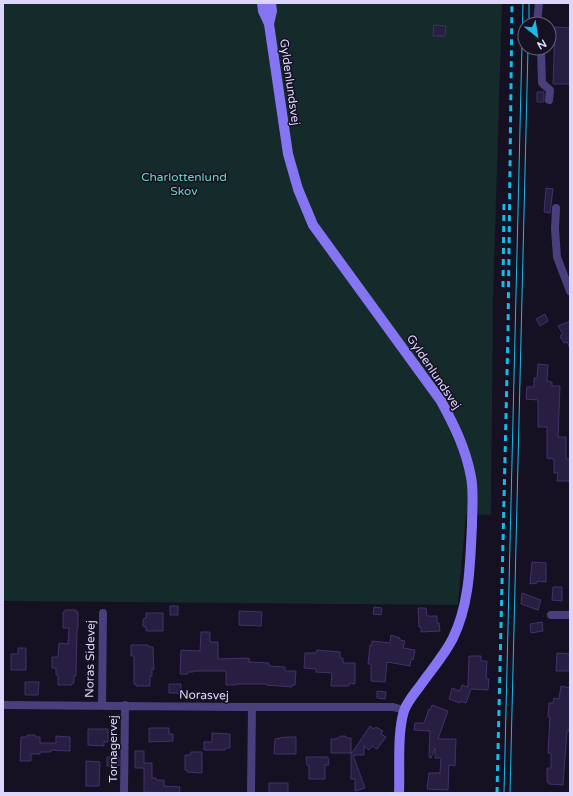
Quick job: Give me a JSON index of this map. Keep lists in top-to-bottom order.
{
  "streets": {
    "street": [
      "Gyldenlundsvej",
      "Noras Sidevej",
      "Norasvej",
      "Tornagervej"
    ]
  },
  "crossings": [
    ["Gyldenlundsvej", "Norasvej"],
    ["Noras Sidevej", "Norasvej"],
    ["Norasvej", "Tornagervej"]
  ],
  "parks": ["Charlottenlund Skov"],
  "north": "bottom right"
}
